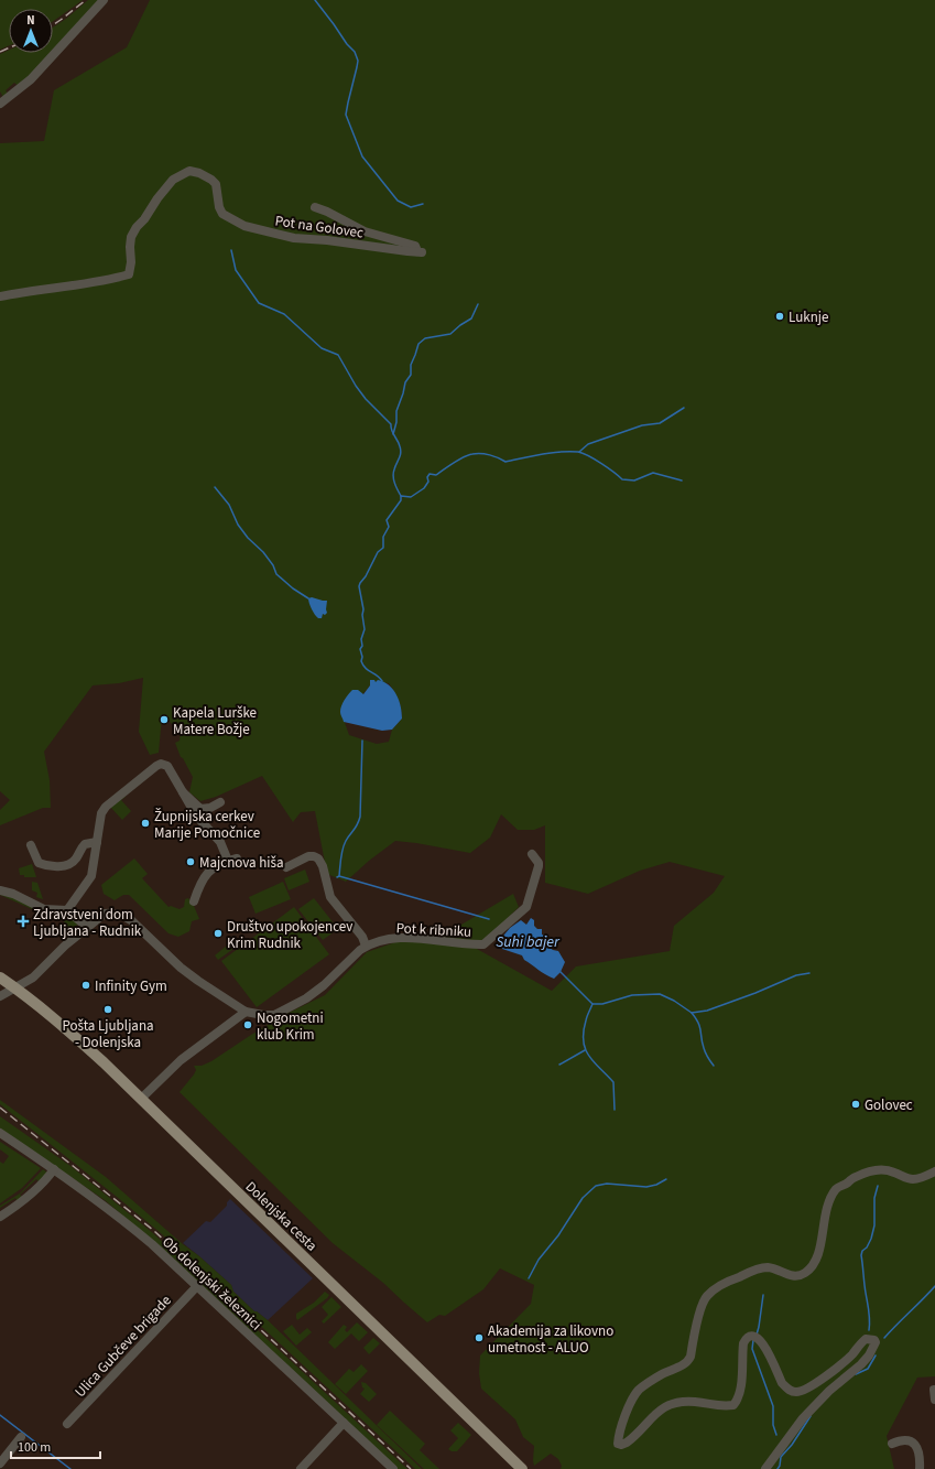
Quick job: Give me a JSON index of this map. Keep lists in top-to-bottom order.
{
  "streets": {
    "main road": ["Dolenjska cesta"],
    "street": [
      "Pot na Golovec",
      "Pot k ribniku",
      "Ob dolenjski železnici",
      "Ulica Gubčeve brigade"
    ]
  },
  "crossings": [
    ["Ob dolenjski železnici", "Ulica Gubčeve brigade"]
  ],
  "water": ["Suhi bajer"],
  "places": {
    "other": [
      "Luknje",
      "Kapela Lurške Matere Božje",
      "Župnijska cerkev Marije Pomočnice",
      "Majcnova hiša",
      "Društvo upokojencev Krim Rudnik",
      "Infinity Gym",
      "Pošta Ljubljana - Dolenjska",
      "Nogometni klub Krim",
      "Golovec",
      "Akademija za likovno umetnost - ALUO"
    ],
    "health": ["Zdravstveni dom Ljubljana - Rudnik"]
  },
  "scale_bar": "100 m",
  "north": "top"
}
